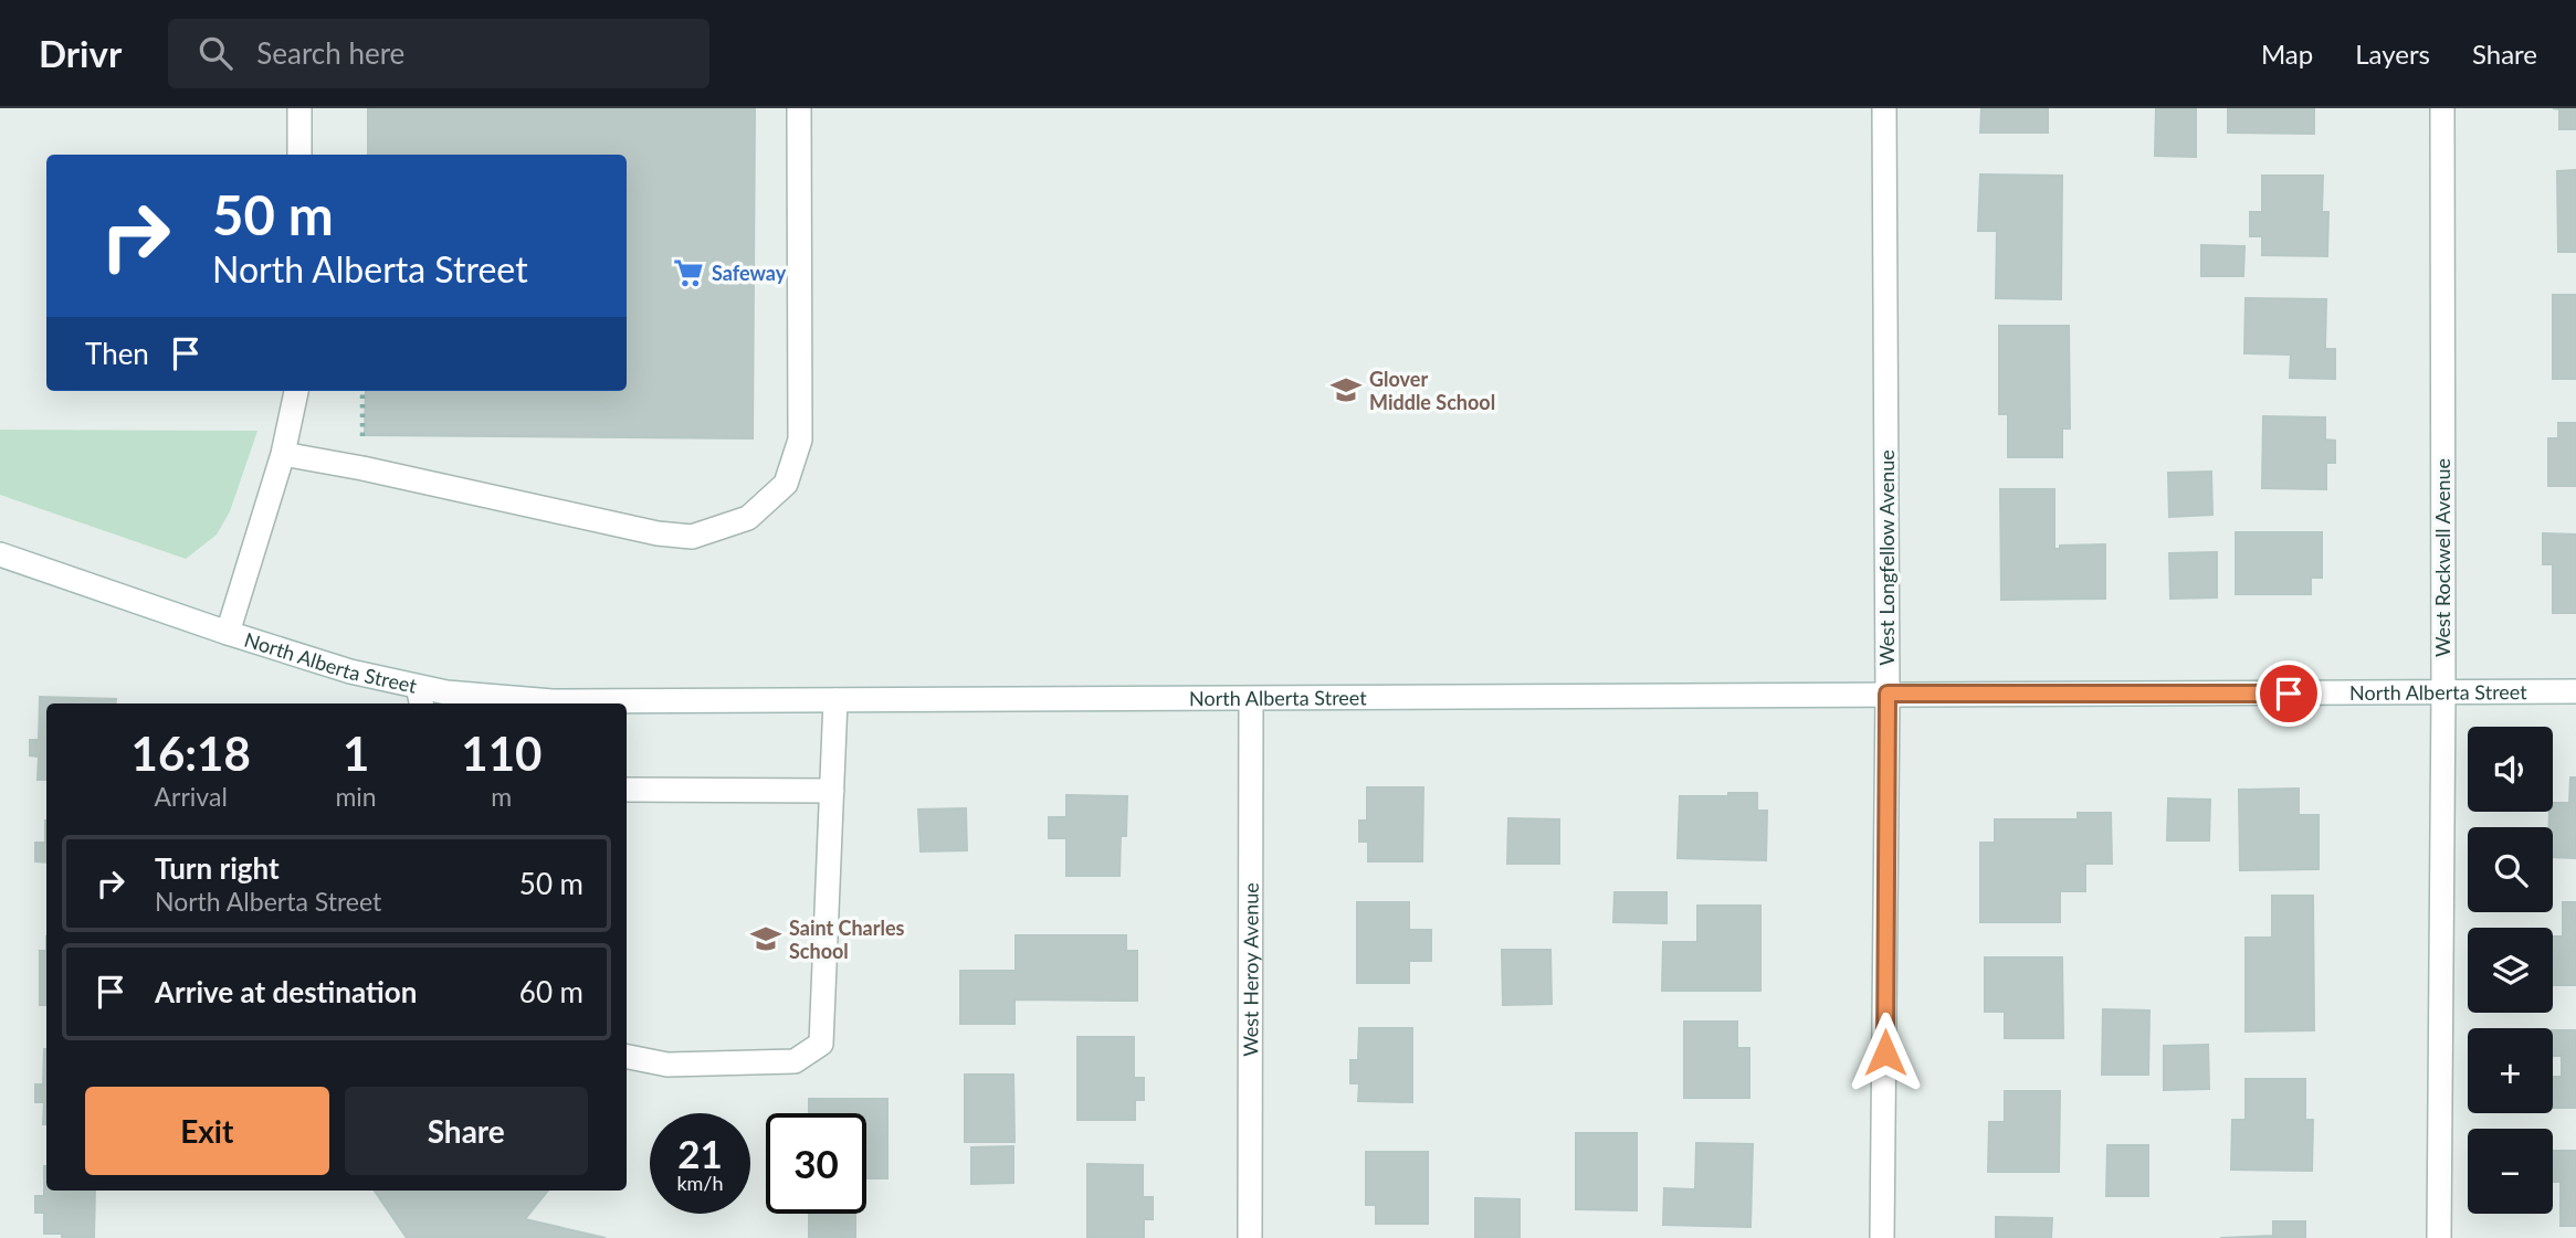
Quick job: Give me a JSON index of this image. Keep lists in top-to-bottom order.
{
  "streets": {
    "street": [
      "West Longfellow Avenue",
      "West Rockwell Avenue",
      "North Alberta Street",
      "West Heroy Avenue"
    ]
  },
  "crossings": [
    ["West Longfellow Avenue", "North Alberta Street"],
    ["West Rockwell Avenue", "North Alberta Street"],
    ["North Alberta Street", "West Heroy Avenue"]
  ],
  "places": {
    "supermarket": ["Safeway"],
    "school or university": ["Glover Middle School", "Saint Charles School"]
  },
  "page": {
    "header": "Drivr",
    "search": "Search here",
    "nav": ["Map", "Layers", "Share"],
    "turn": ["50 m", "North Alberta Street"],
    "then": "Then",
    "eta": [
      "16:18",
      "Arrival",
      "1",
      "min",
      "110",
      "m"
    ],
    "map_buttons": ["+", "−"],
    "list": [
      {
        "name": "Turn right",
        "note": "North Alberta Street",
        "value": "50 m"
      },
      {
        "name": "Arrive at destination",
        "value": "60 m"
      }
    ],
    "buttons": ["Exit", "Share"],
    "speed": "21 km/h",
    "limit": "30"
  }
}
